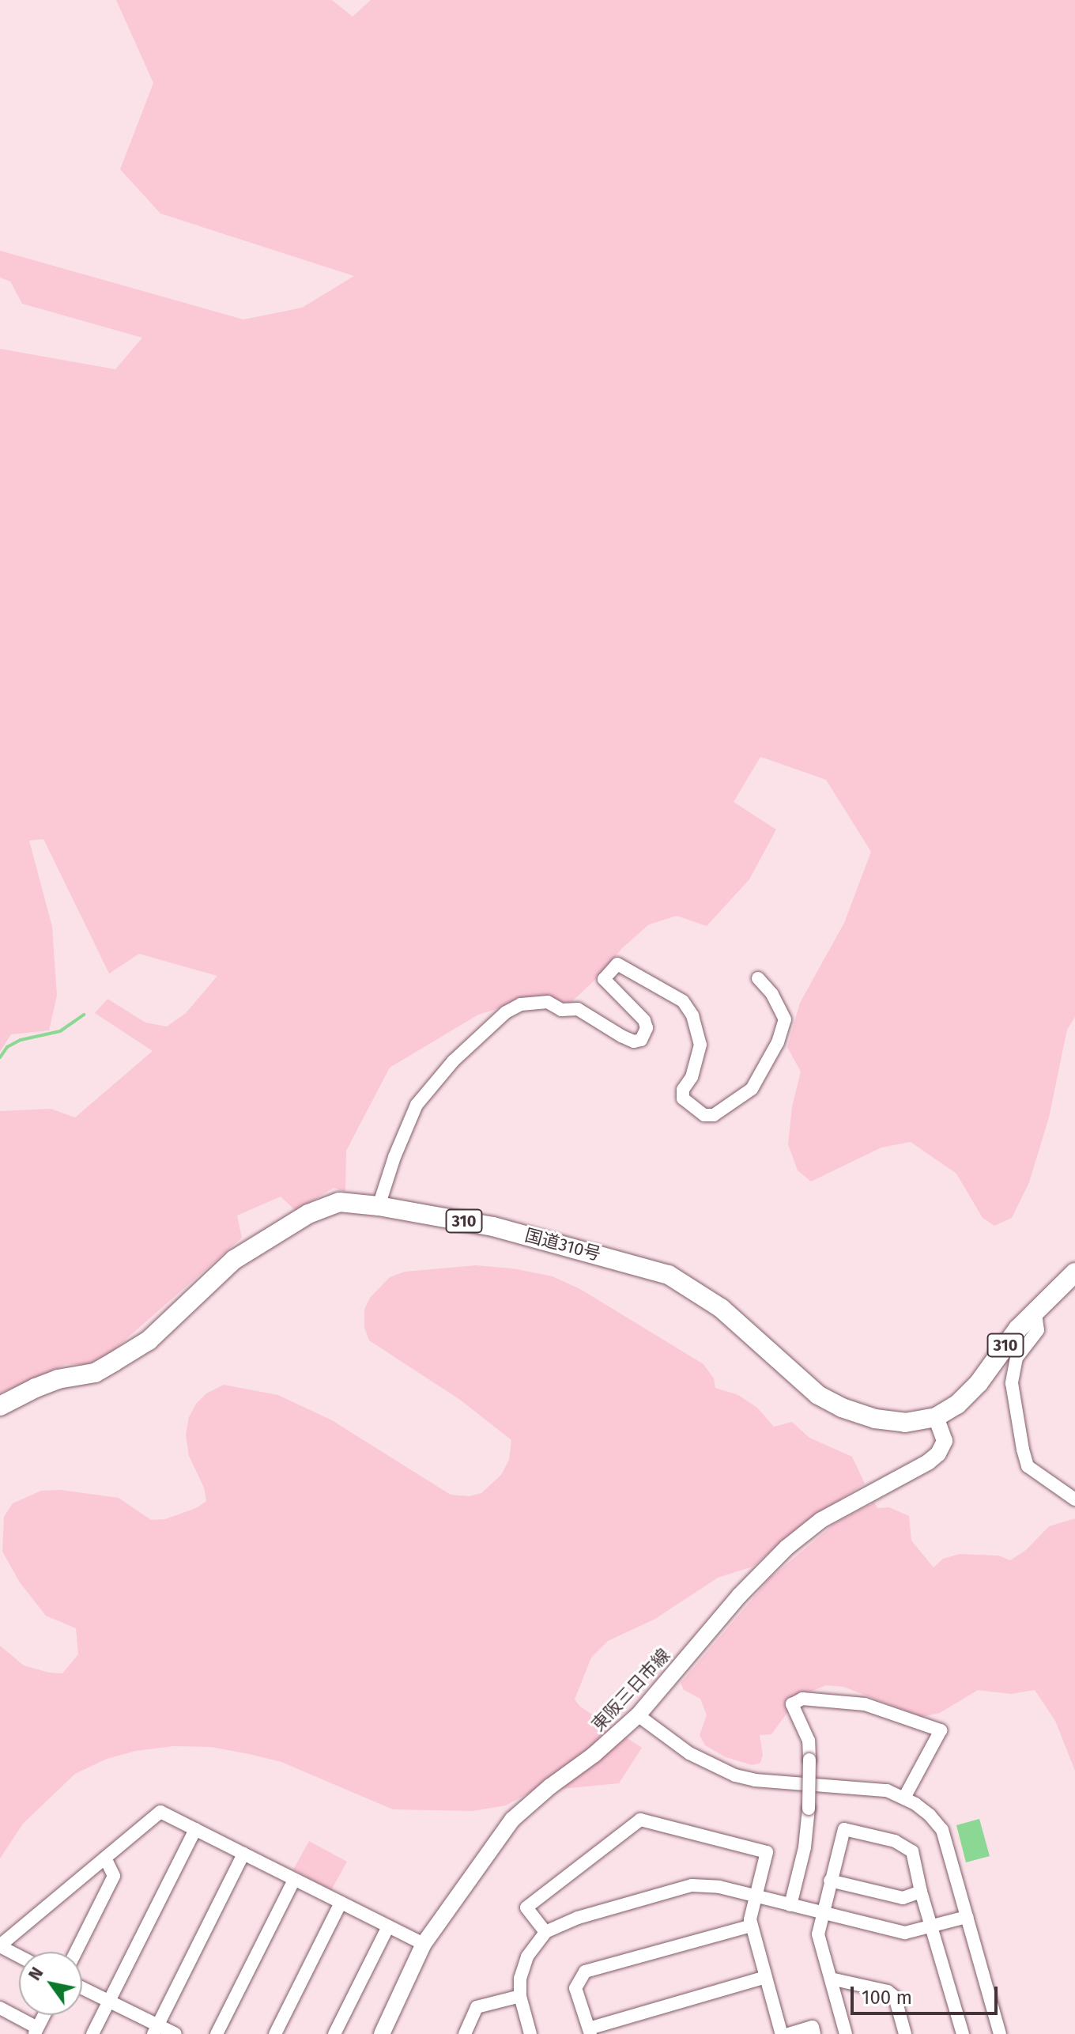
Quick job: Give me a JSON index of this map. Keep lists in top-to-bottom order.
{
  "streets": {
    "highway": ["310", "国道310号"],
    "main road": ["東阪三日市線"]
  },
  "crossings": [
    ["国道310号", "東阪三日市線"]
  ],
  "scale_bar": "100 m",
  "north": "top left"
}
